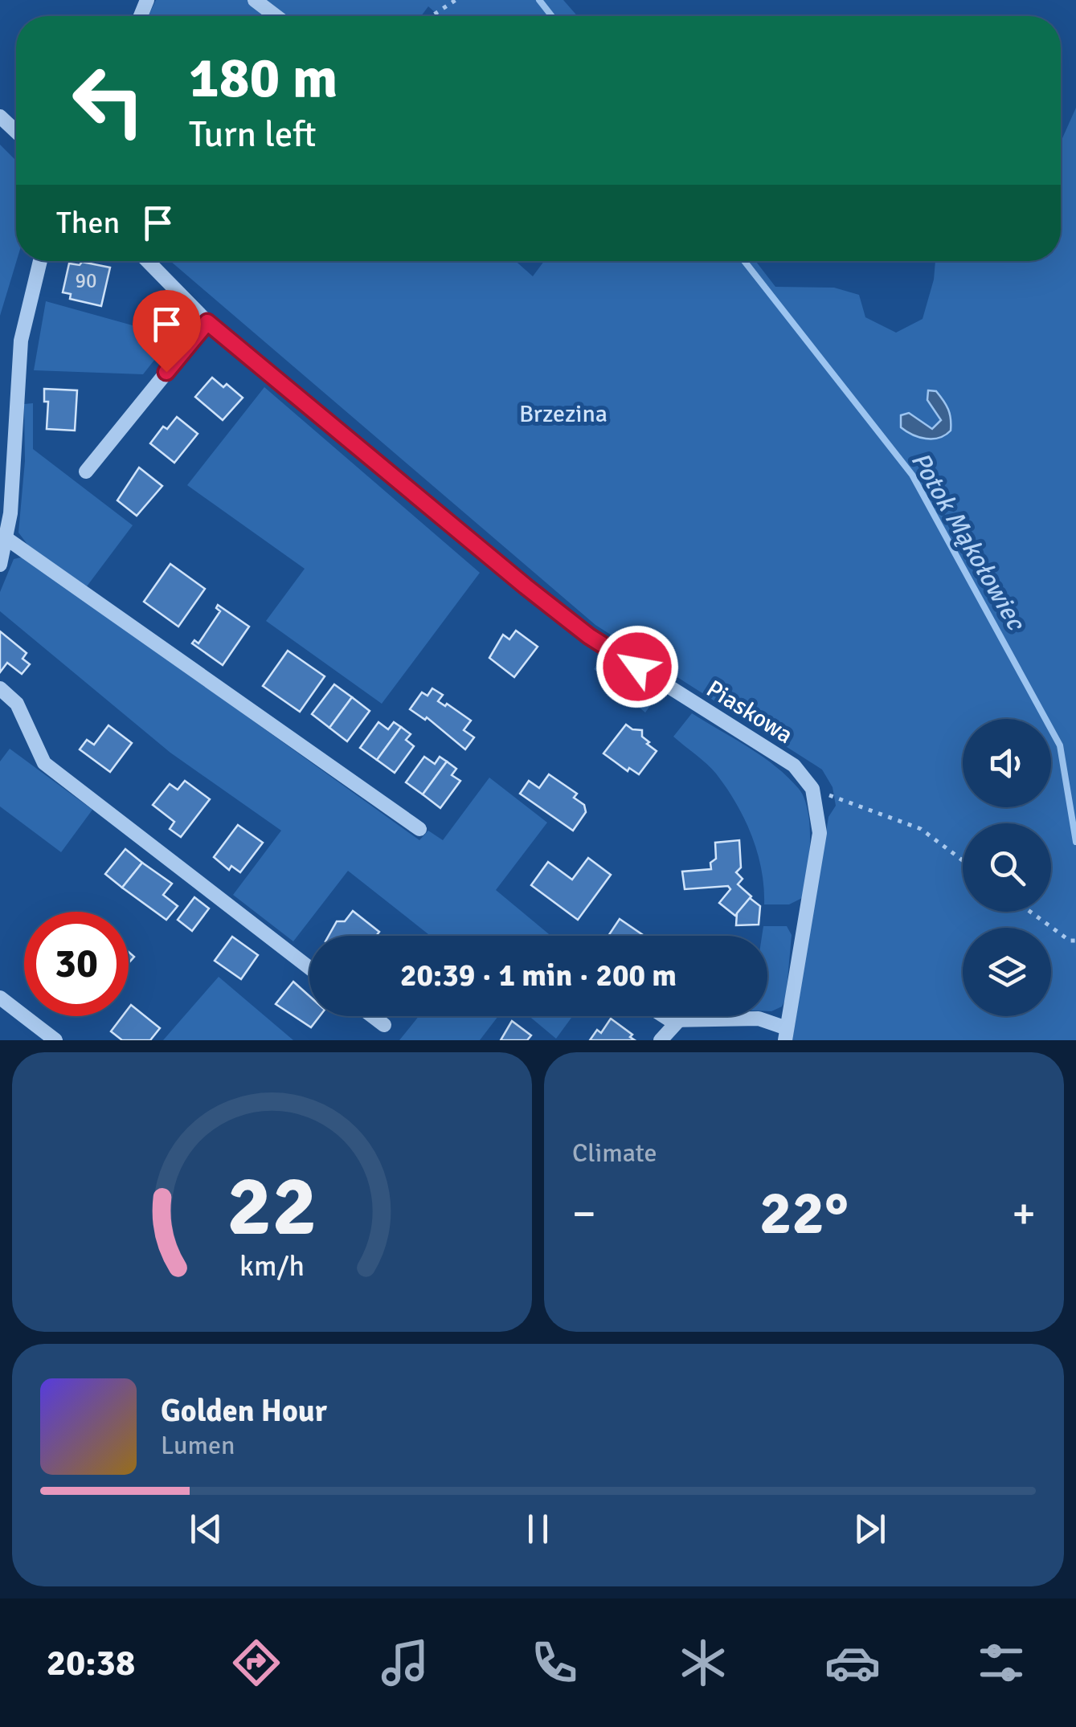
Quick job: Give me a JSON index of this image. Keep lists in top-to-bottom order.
{
  "streets": {
    "street": ["Piaskowa"]
  },
  "water": ["Potok Mąkołowiec"],
  "parks": ["Brzezina"],
  "house_numbers": ["90"],
  "page": {
    "turn": ["180 m", "Turn left"],
    "then": "Then",
    "limit": "30",
    "trip": "20:39 · 1 min · 200 m",
    "tile": "Climate",
    "heat": ["−", "22°", "+"],
    "song": ["Golden Hour", "Lumen"],
    "tabs": "20:38",
    "gauge": ["22", "km/h"]
  }
}
